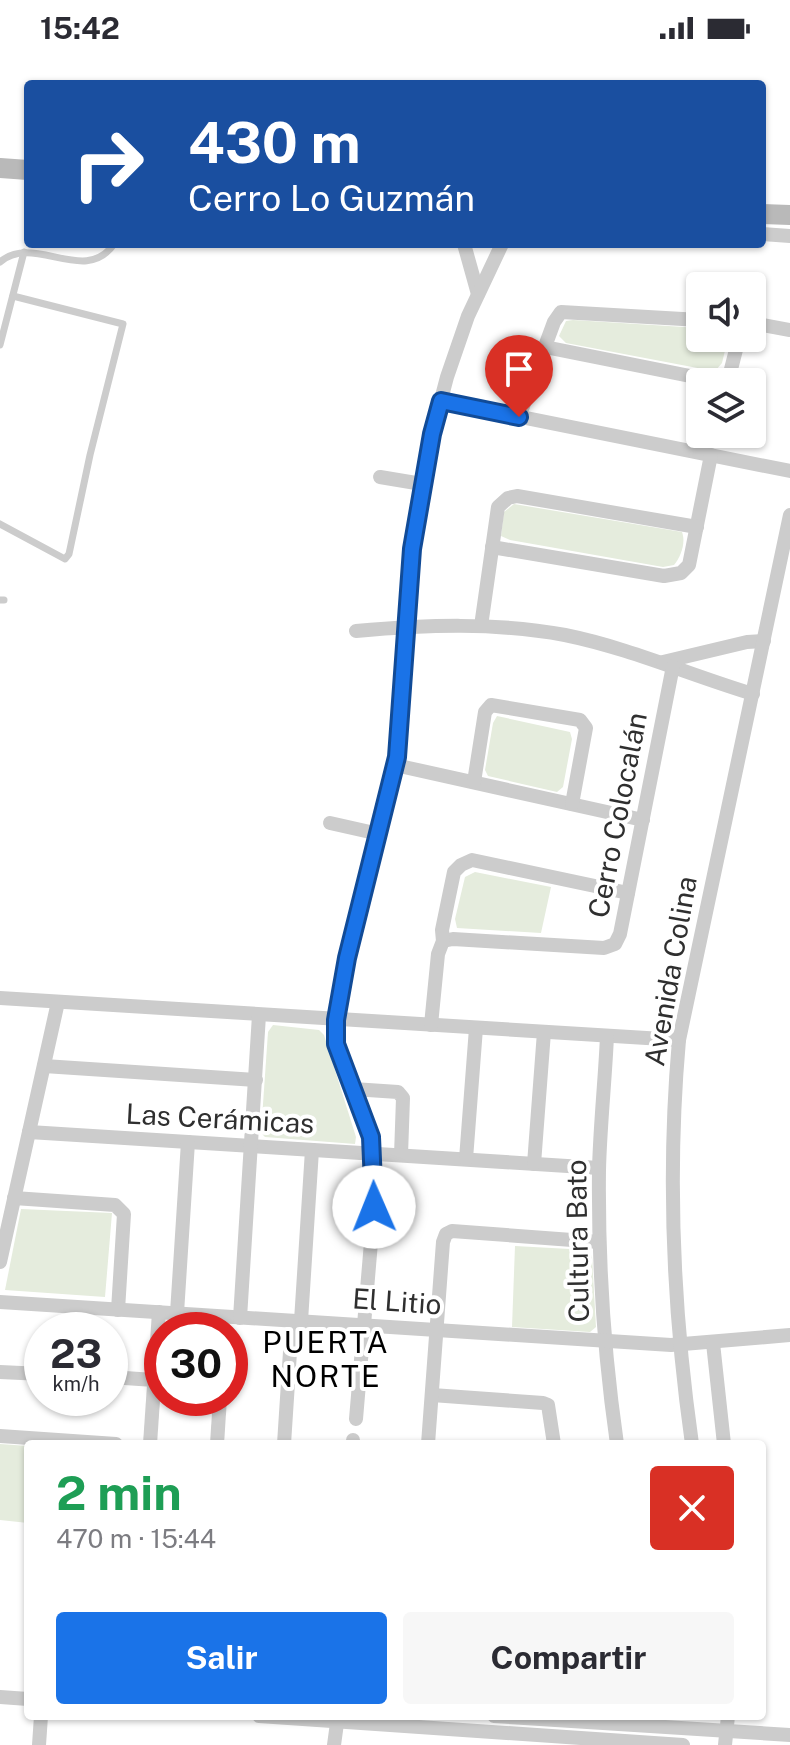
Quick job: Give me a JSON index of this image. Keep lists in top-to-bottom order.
{
  "streets": {
    "street": [
      "Cerro Colocalán",
      "Avenida Colina",
      "Las Cerámicas",
      "Cultura Bato",
      "El Litio"
    ]
  },
  "crossings": [
    ["Avenida Colina", "El Litio"],
    ["Las Cerámicas", "Cultura Bato"],
    ["Cultura Bato", "El Litio"]
  ],
  "districts": ["PUERTA NORTE"],
  "page": {
    "status": "15:42",
    "turn": ["430 m", "Cerro Lo Guzmán"],
    "speed": "23 km/h",
    "limit": "30",
    "heading": ["2 min", "470 m · 15:44"],
    "buttons": ["Salir", "Compartir"]
  }
}
